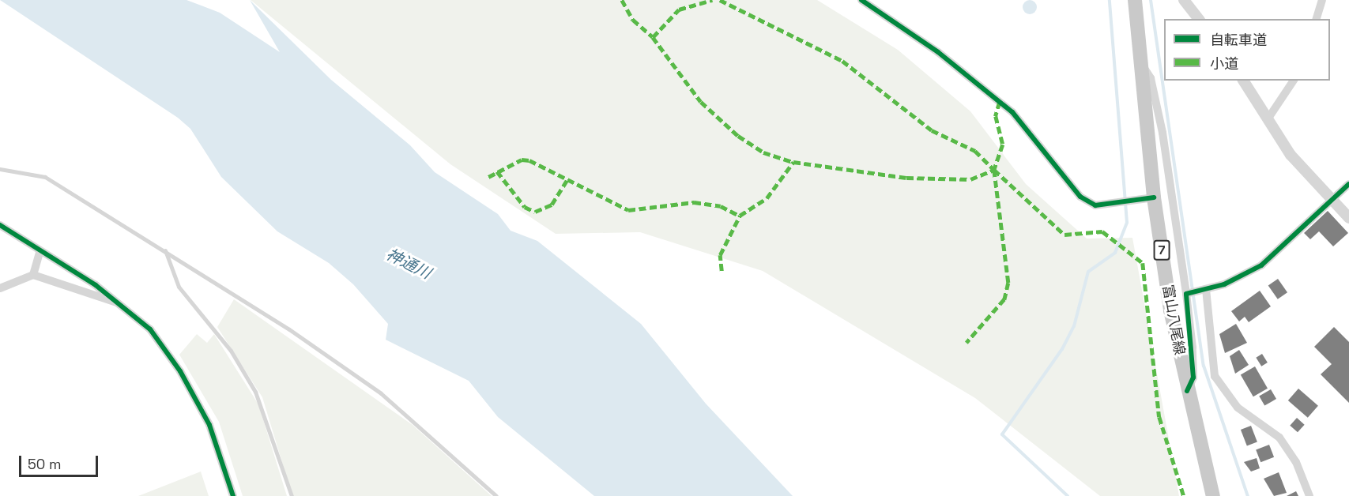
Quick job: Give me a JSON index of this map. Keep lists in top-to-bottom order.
{
  "streets": {
    "main road": ["7", "富山八尾線"]
  },
  "water": ["神通川"],
  "legend": ["自転車道", "小道"],
  "scale_bar": "50 m"
}
